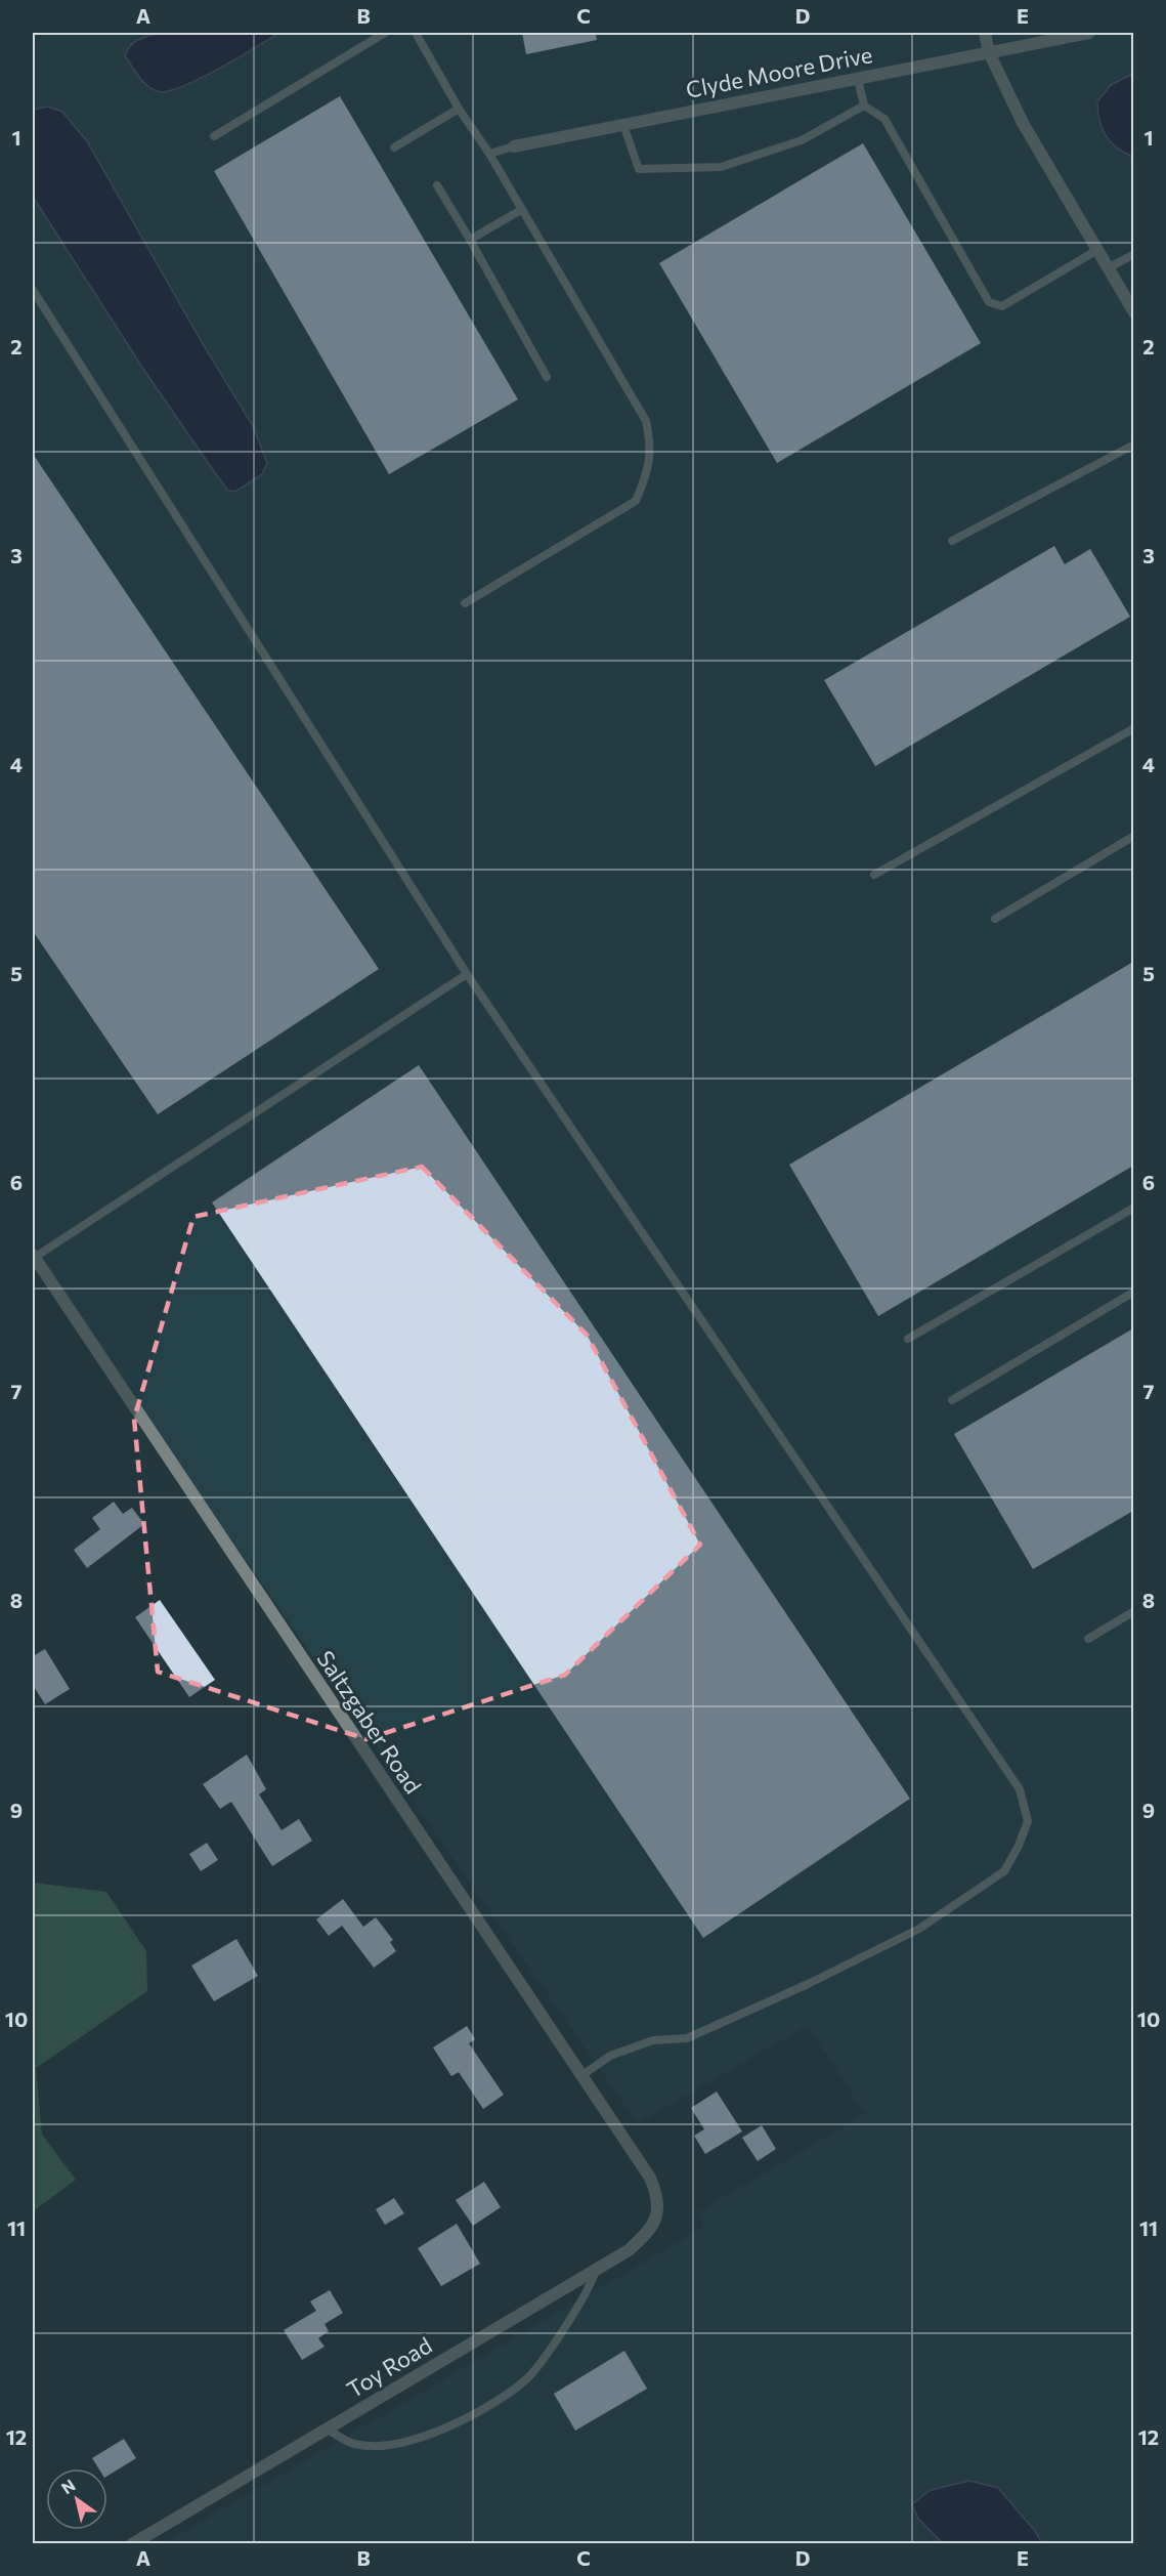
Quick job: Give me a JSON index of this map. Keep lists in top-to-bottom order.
{
  "streets": {
    "street": ["Clyde Moore Drive", "Saltzgaber Road", "Toy Road"]
  },
  "crossings": [
    ["Saltzgaber Road", "Toy Road"]
  ],
  "north": "top left",
  "grid": {
    "columns": [
      "A",
      "B",
      "C",
      "D",
      "E"
    ],
    "rows": [
      "1",
      "2",
      "3",
      "4",
      "5",
      "6",
      "7",
      "8",
      "9",
      "10",
      "11",
      "12"
    ]
  }
}
